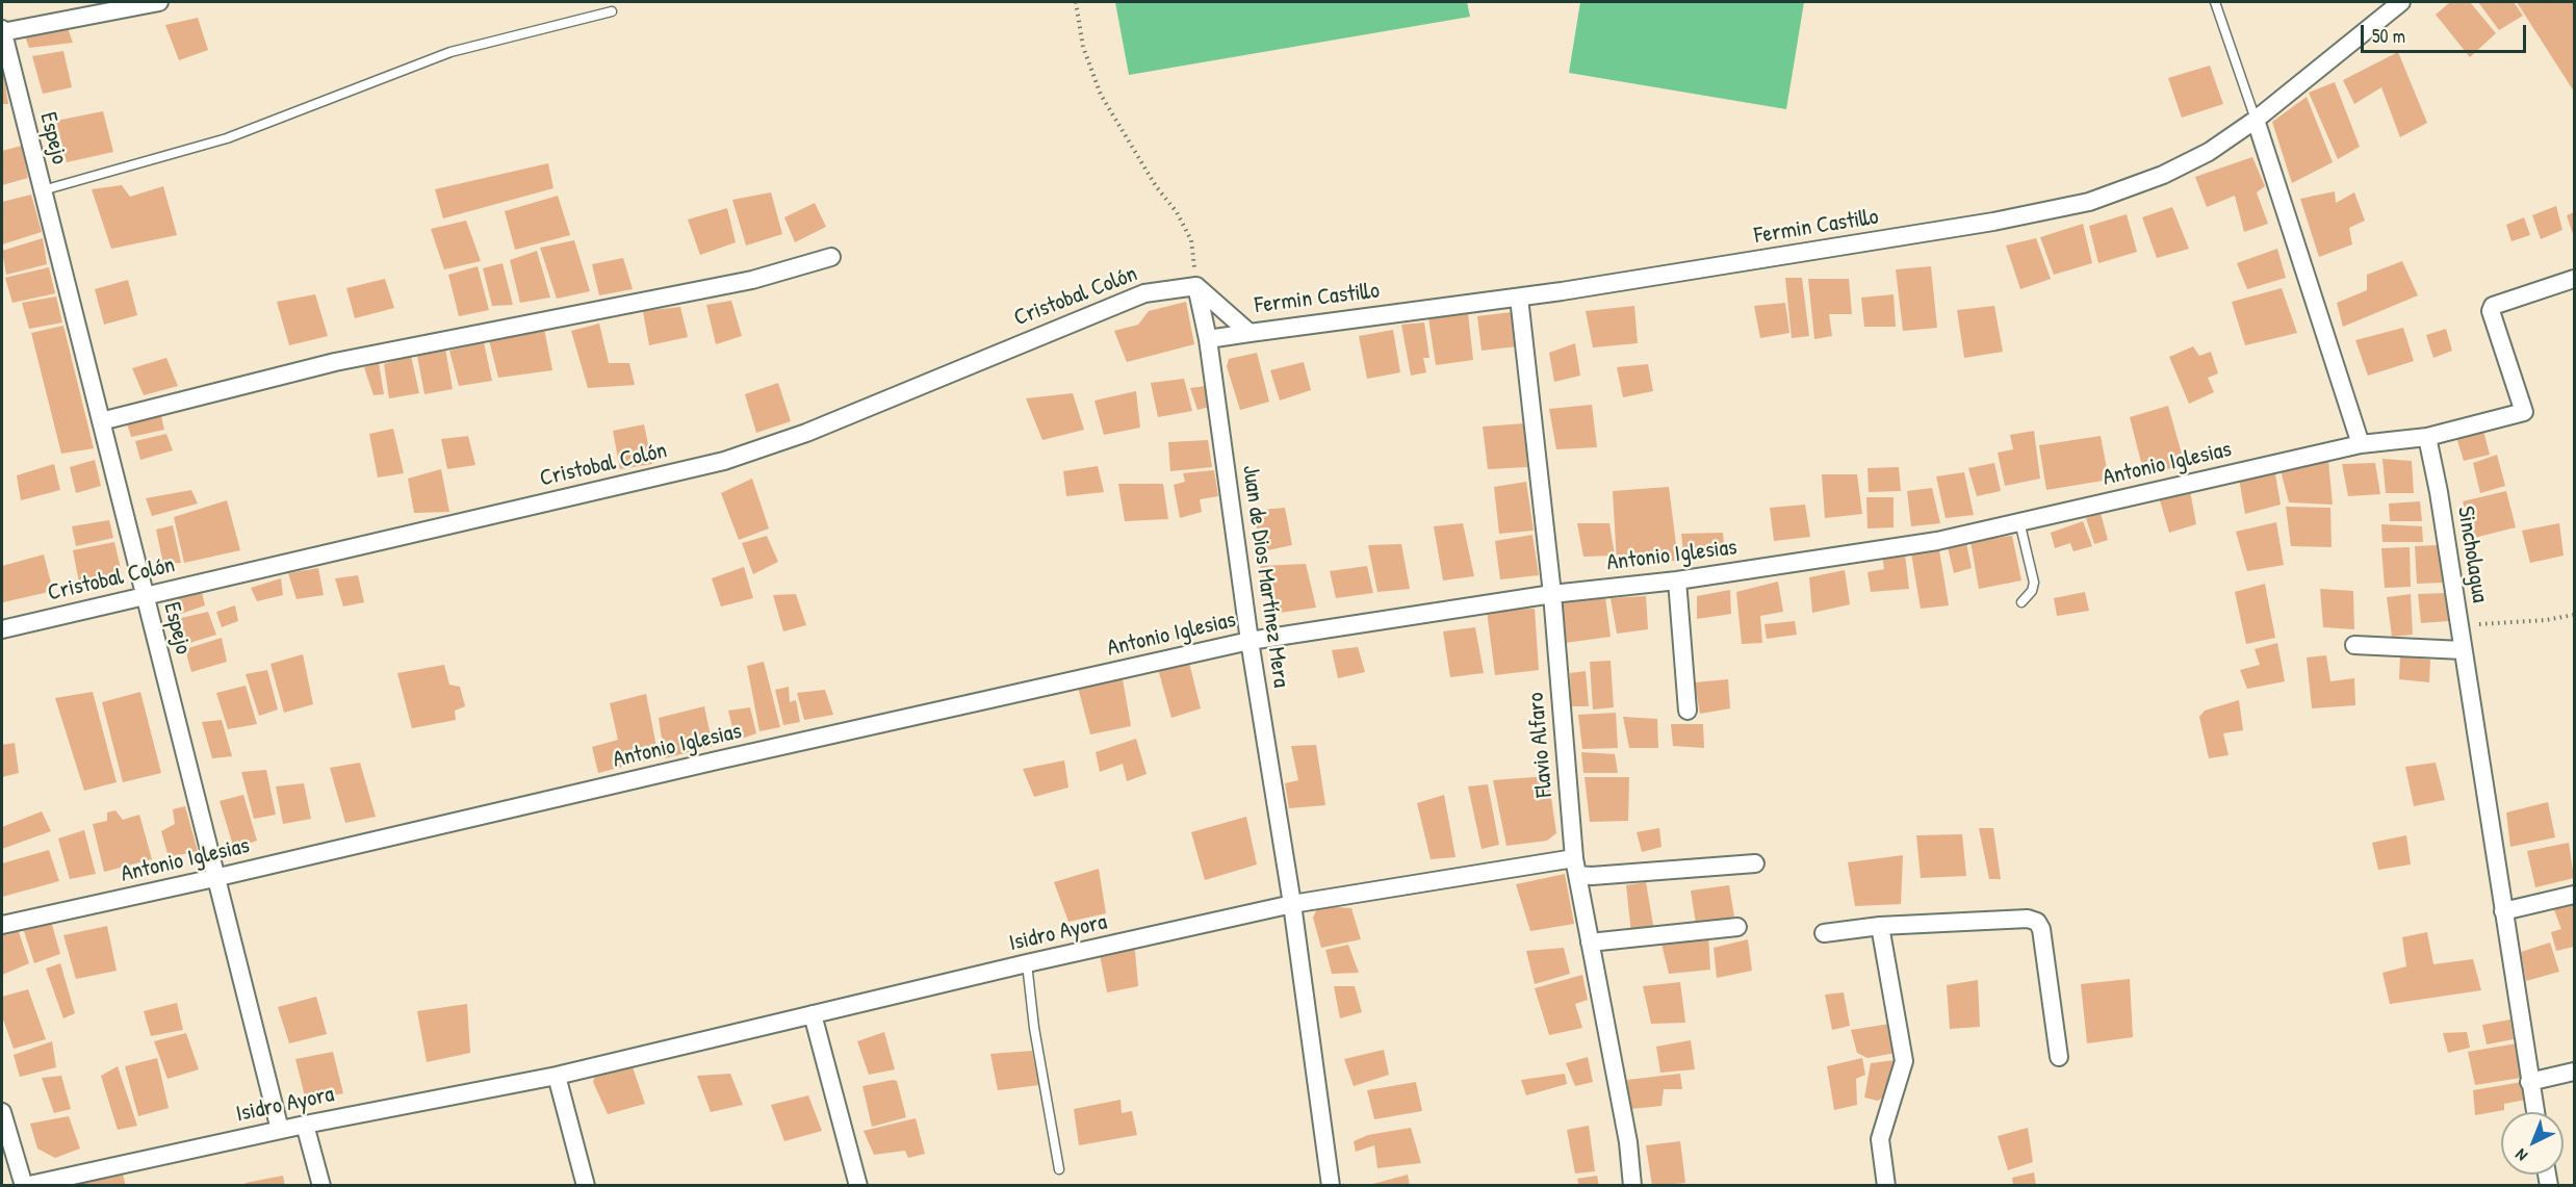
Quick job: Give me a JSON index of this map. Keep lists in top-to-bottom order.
{
  "streets": {
    "street": [
      "Espejo",
      "Fermin Castillo",
      "Cristobal Colón",
      "Antonio Iglesias",
      "Sincholagua",
      "Juan de Dios Martínez Mera",
      "Flavio Alfaro",
      "Isidro Ayora"
    ]
  },
  "crossings": [
    ["Espejo", "Cristobal Colón"],
    ["Espejo", "Antonio Iglesias"],
    ["Espejo", "Isidro Ayora"],
    ["Fermin Castillo", "Cristobal Colón"],
    ["Fermin Castillo", "Juan de Dios Martínez Mera"],
    ["Fermin Castillo", "Flavio Alfaro"],
    ["Cristobal Colón", "Juan de Dios Martínez Mera"],
    ["Antonio Iglesias", "Juan de Dios Martínez Mera"],
    ["Antonio Iglesias", "Flavio Alfaro"],
    ["Juan de Dios Martínez Mera", "Isidro Ayora"],
    ["Flavio Alfaro", "Isidro Ayora"]
  ],
  "scale_bar": "50 m",
  "north": "bottom left"
}
